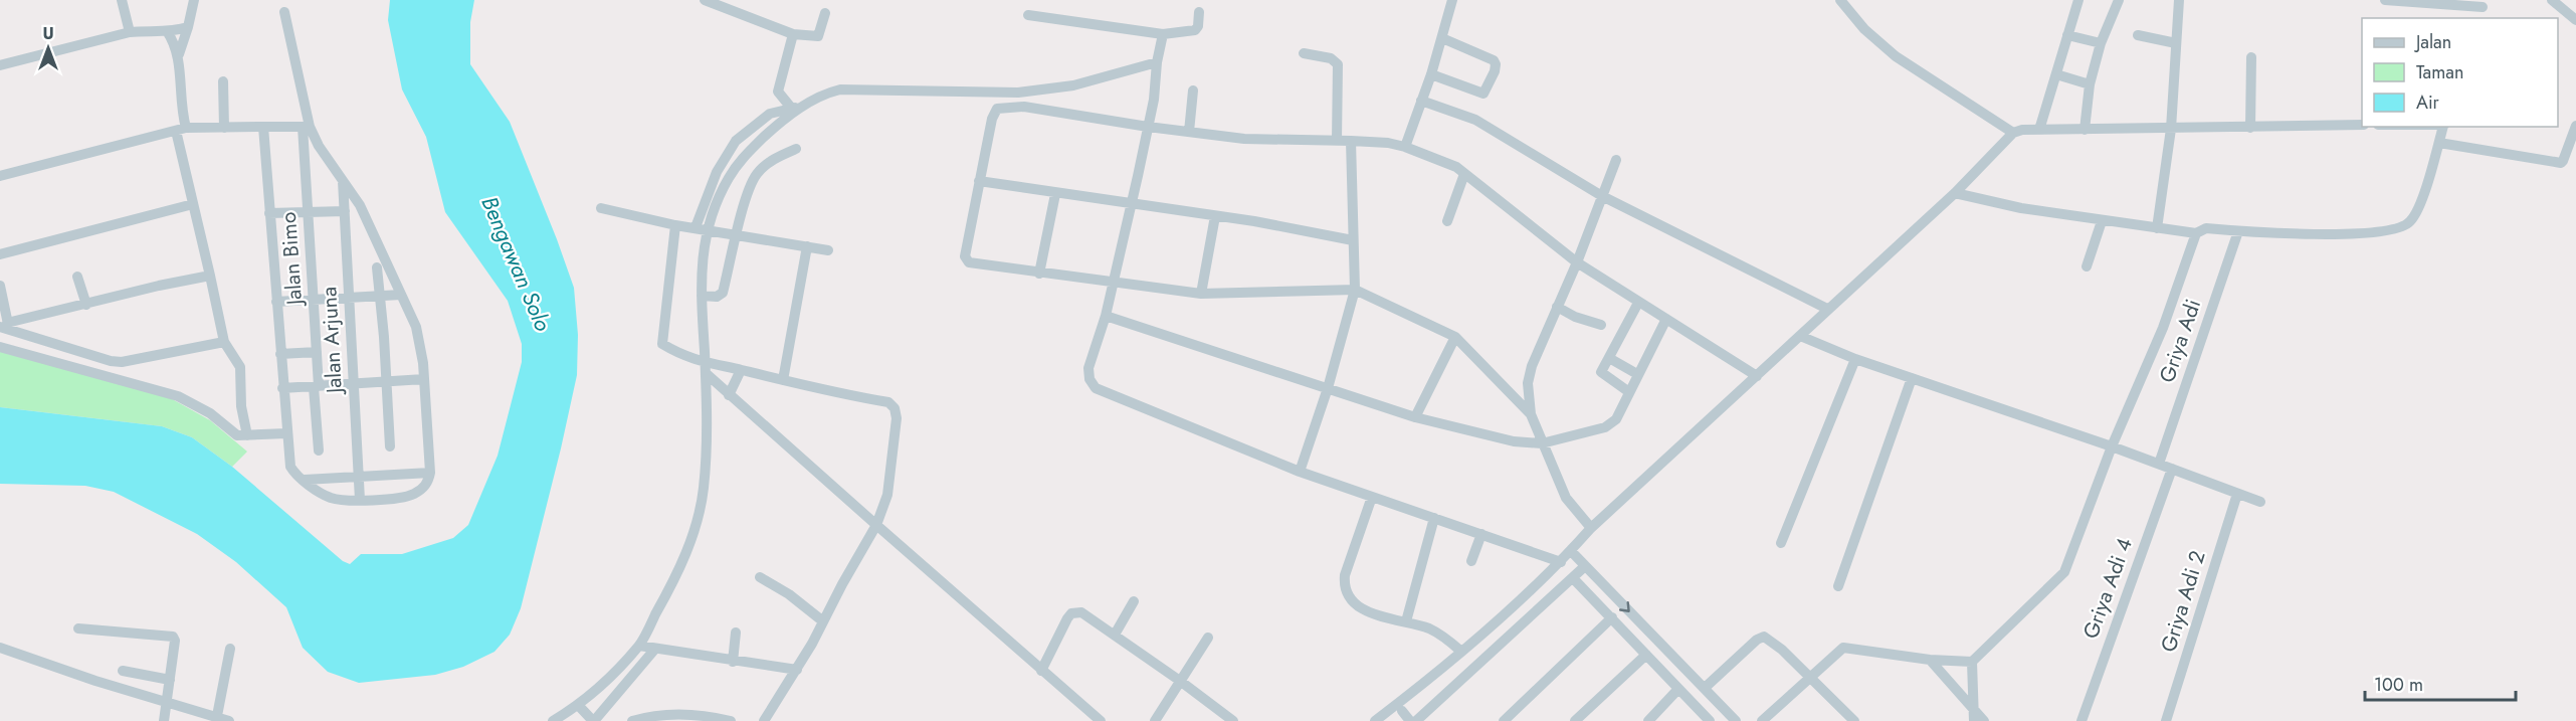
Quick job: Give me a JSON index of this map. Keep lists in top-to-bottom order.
{
  "streets": {
    "street": [
      "Jalan Bimo",
      "Jalan Arjuna",
      "Griya Adi",
      "Griya Adi 4",
      "Griya Adi 2"
    ]
  },
  "water": ["Bengawan Solo"],
  "legend": ["Jalan", "Taman", "Air"],
  "scale_bar": "100 m",
  "north": "top"
}
